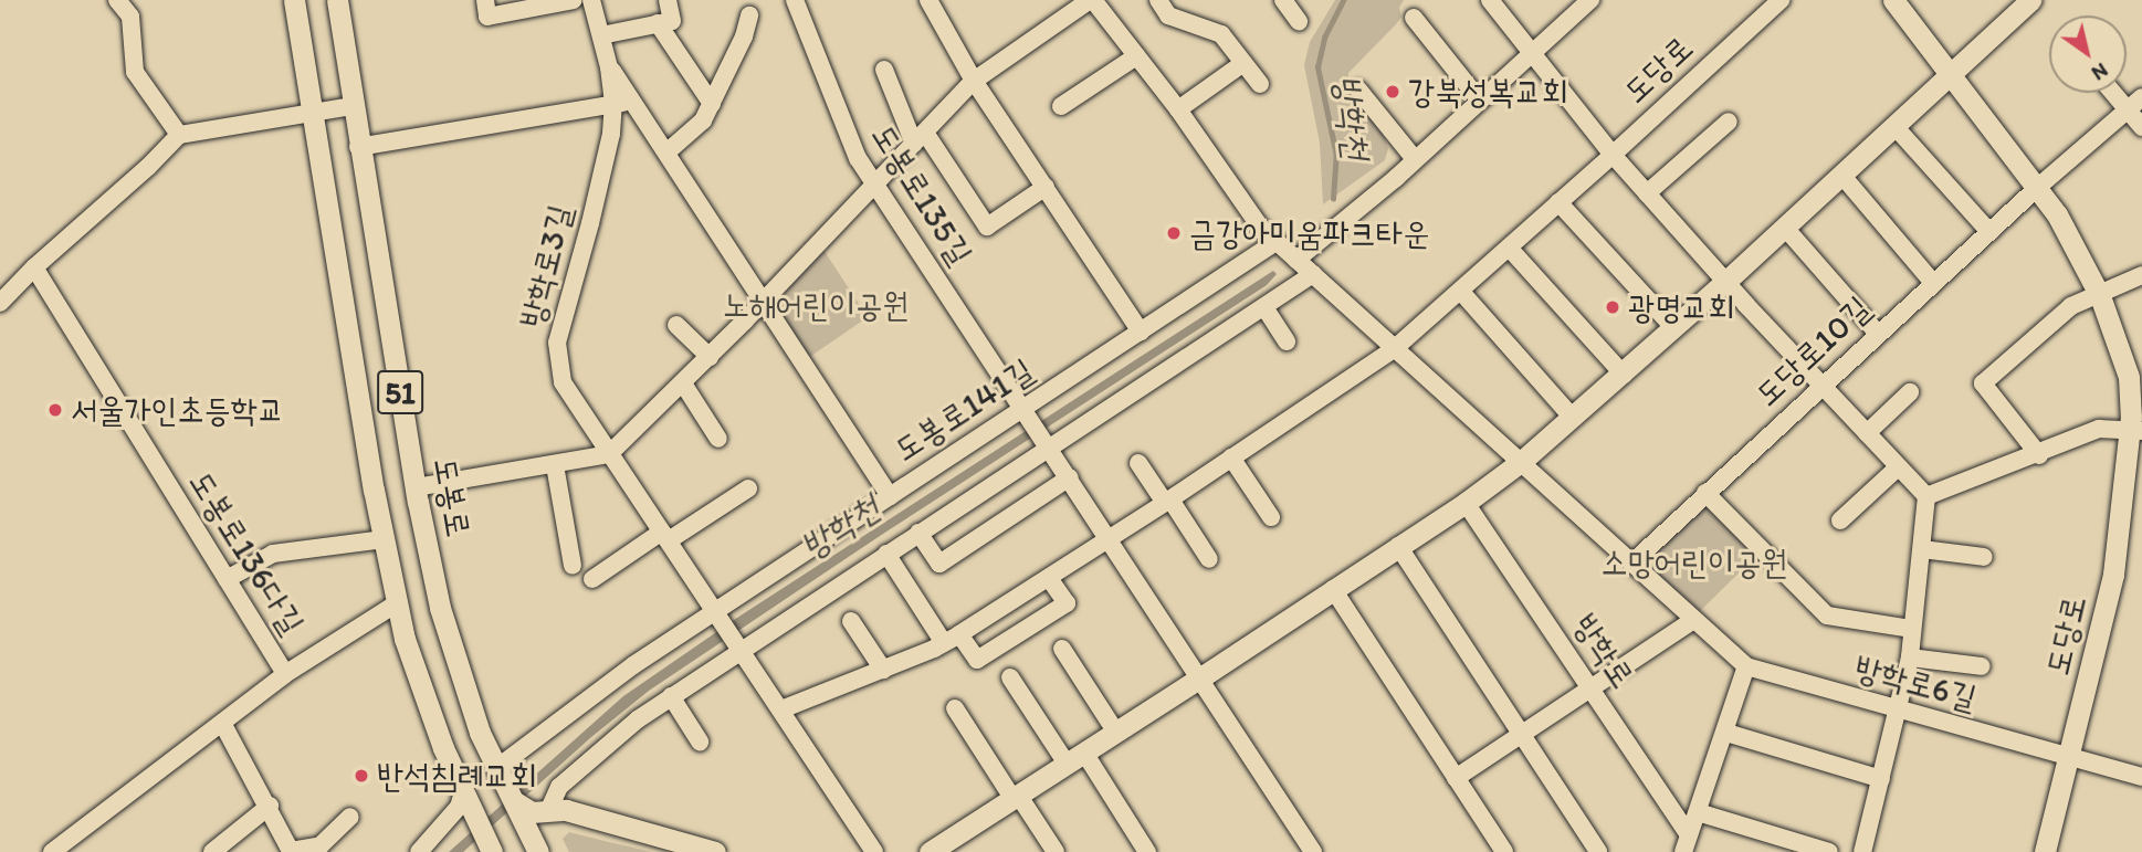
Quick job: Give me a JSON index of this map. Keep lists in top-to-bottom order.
{
  "streets": {
    "main road": ["도당로", "51", "도봉로"],
    "street": [
      "도봉로135길",
      "방학로3길",
      "도당로10길",
      "도봉로141길",
      "도봉로136다길",
      "방학로",
      "방학로6길"
    ]
  },
  "crossings": [
    ["도당로", "도당로10길"],
    ["도당로", "방학로6길"],
    ["도봉로135길", "도봉로141길"],
    ["방학로3길", "도봉로141길"],
    ["도당로10길", "방학로6길"],
    ["도봉로141길", "도봉로"],
    ["도봉로141길", "방학로6길"]
  ],
  "water": ["방학천"],
  "parks": ["노해어린이공원", "소망어린이공원"],
  "places": [
    "강북성복교회",
    "금강아미움파크타운",
    "광명교회",
    "서울가인초등학교",
    "반석침례교회"
  ],
  "north": "bottom right"
}
